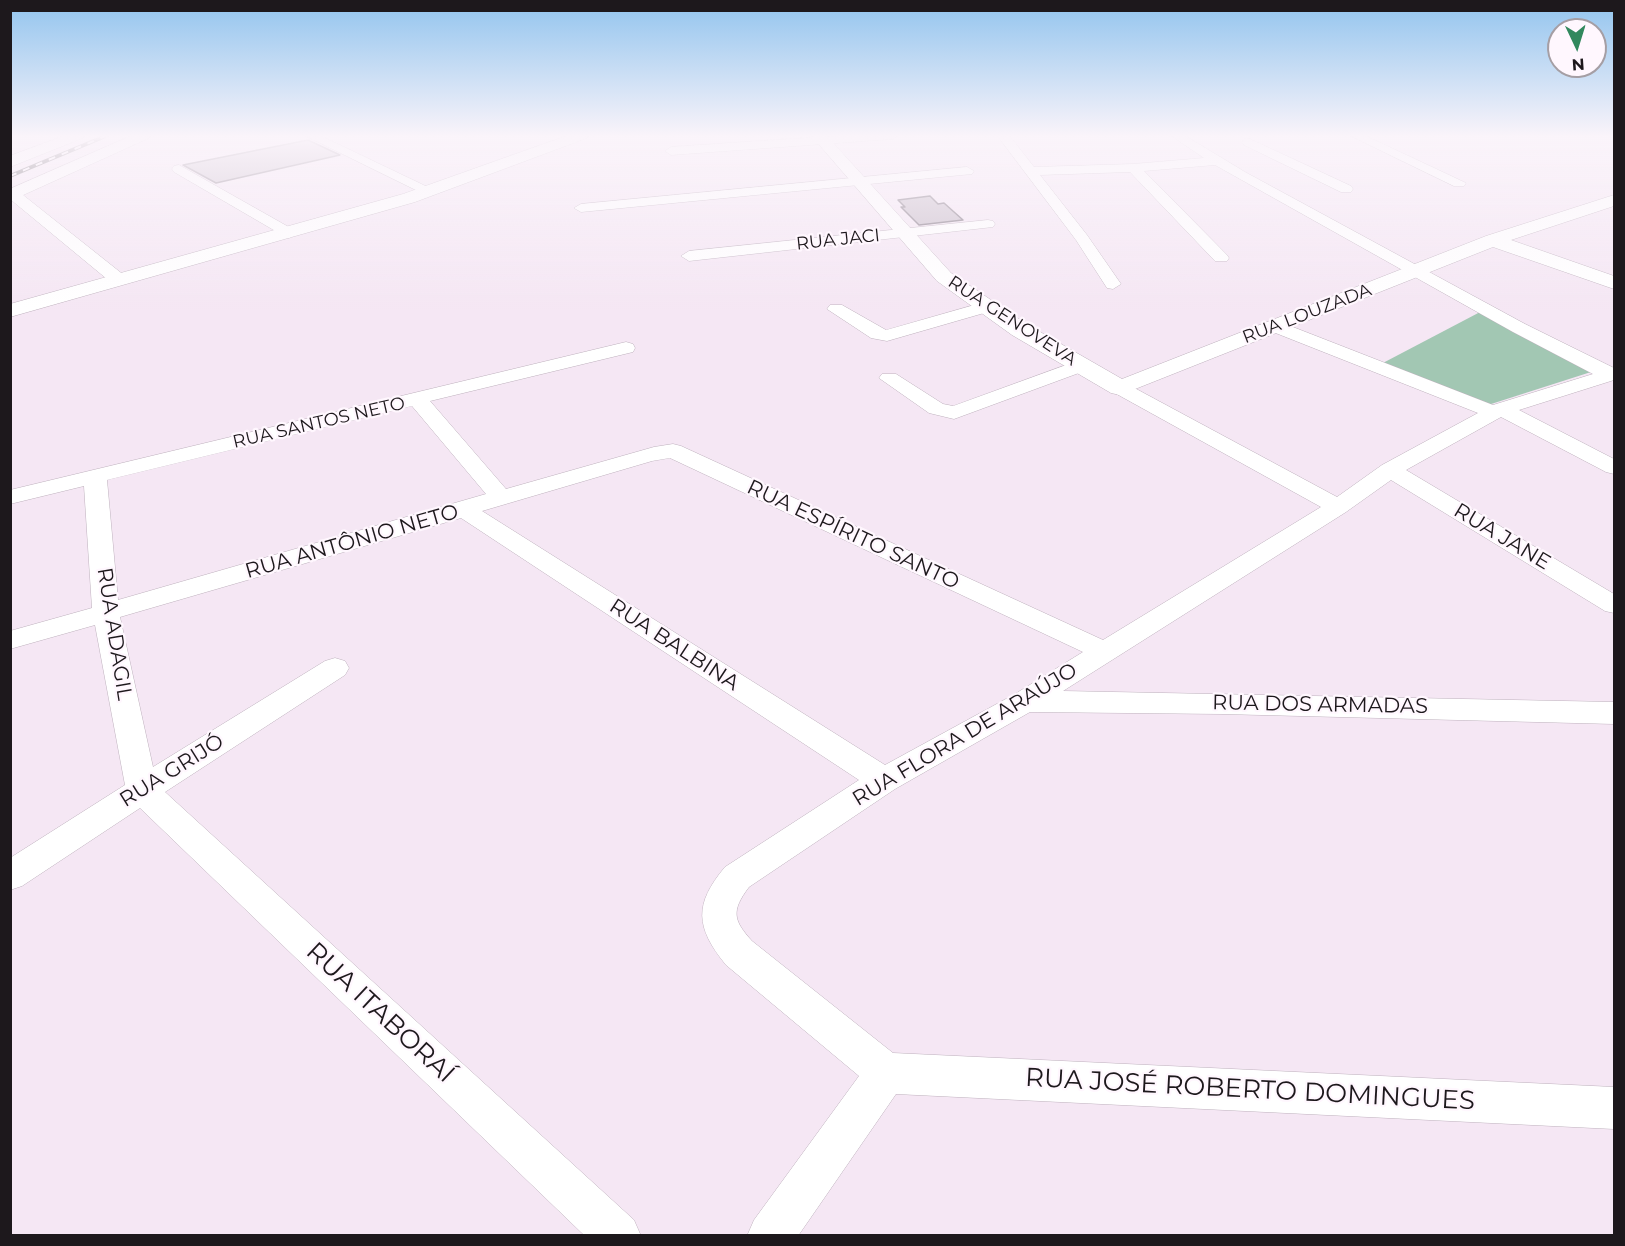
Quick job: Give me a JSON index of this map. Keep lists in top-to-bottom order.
{
  "streets": {
    "street": [
      "RUA JACI",
      "RUA LOUZADA",
      "RUA GENOVEVA",
      "RUA SANTOS NETO",
      "RUA ESPÍRITO SANTO",
      "RUA JANE",
      "RUA ANTÔNIO NETO",
      "RUA ADAGIL",
      "RUA BALBINA",
      "RUA DOS ARMADAS",
      "RUA FLORA DE ARAÚJO",
      "RUA GRIJÓ",
      "RUA ITABORAÍ",
      "RUA JOSÉ ROBERTO DOMINGUES"
    ]
  },
  "crossings": [
    ["RUA JACI", "RUA GENOVEVA"],
    ["RUA LOUZADA", "RUA GENOVEVA"],
    ["RUA SANTOS NETO", "RUA ADAGIL"],
    ["RUA ESPÍRITO SANTO", "RUA ANTÔNIO NETO"],
    ["RUA ESPÍRITO SANTO", "RUA FLORA DE ARAÚJO"],
    ["RUA JANE", "RUA FLORA DE ARAÚJO"],
    ["RUA ANTÔNIO NETO", "RUA ADAGIL"],
    ["RUA ANTÔNIO NETO", "RUA BALBINA"],
    ["RUA ADAGIL", "RUA GRIJÓ"],
    ["RUA ADAGIL", "RUA ITABORAÍ"],
    ["RUA BALBINA", "RUA FLORA DE ARAÚJO"],
    ["RUA DOS ARMADAS", "RUA FLORA DE ARAÚJO"],
    ["RUA FLORA DE ARAÚJO", "RUA JOSÉ ROBERTO DOMINGUES"],
    ["RUA GRIJÓ", "RUA ITABORAÍ"]
  ],
  "north": "bottom"
}
